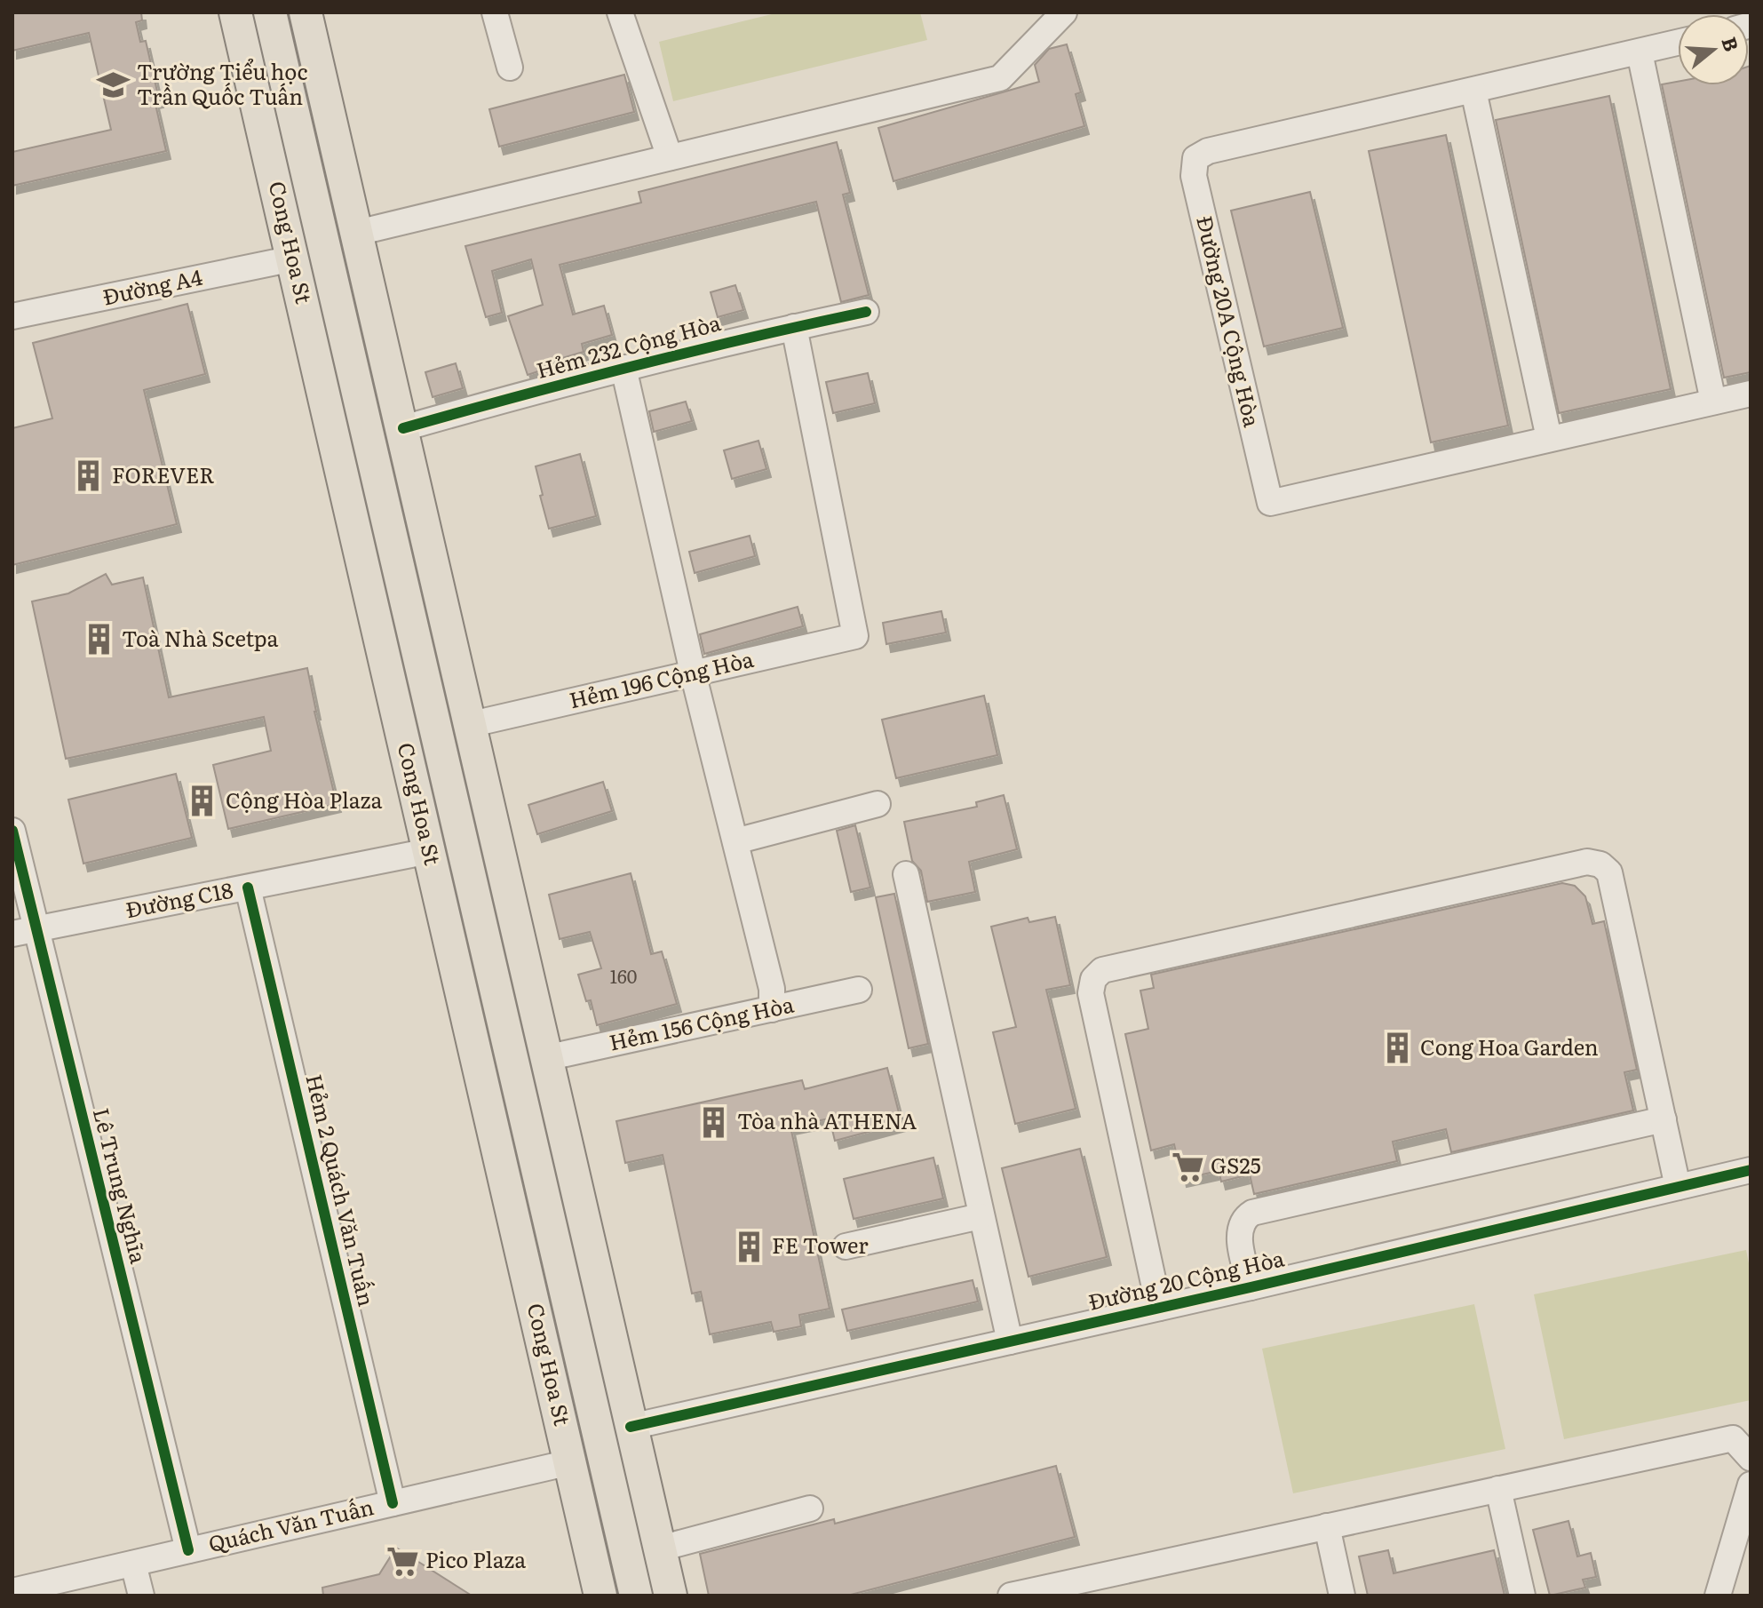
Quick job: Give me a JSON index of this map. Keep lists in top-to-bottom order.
{
  "streets": {
    "main road": ["Cong Hoa St"],
    "street": [
      "Đường A4",
      "Đường 20A Cộng Hòa",
      "Hẻm 232 Cộng Hòa",
      "Hẻm 196 Cộng Hòa",
      "Đường C18",
      "Hẻm 156 Cộng Hòa",
      "Lê Trung Nghĩa",
      "Hẻm 2 Quách Văn Tuấn",
      "Đường 20 Cộng Hòa",
      "Quách Văn Tuấn"
    ]
  },
  "crossings": [
    ["Cong Hoa St", "Đường A4"],
    ["Cong Hoa St", "Đường C18"],
    ["Cong Hoa St", "Quách Văn Tuấn"],
    ["Hẻm 232 Cộng Hòa", "Hẻm 196 Cộng Hòa"],
    ["Đường C18", "Lê Trung Nghĩa"],
    ["Đường C18", "Hẻm 2 Quách Văn Tuấn"],
    ["Lê Trung Nghĩa", "Quách Văn Tuấn"],
    ["Hẻm 2 Quách Văn Tuấn", "Quách Văn Tuấn"]
  ],
  "places": {
    "school or university": ["Trường Tiểu học Trần Quốc Tuấn"],
    "building": [
      "FOREVER",
      "Toà Nhà Scetpa",
      "Cộng Hòa Plaza",
      "Cong Hoa Garden",
      "Tòa nhà ATHENA",
      "FE Tower"
    ],
    "supermarket": ["GS25", "Pico Plaza"]
  },
  "house_numbers": ["160"],
  "north": "right"
}
